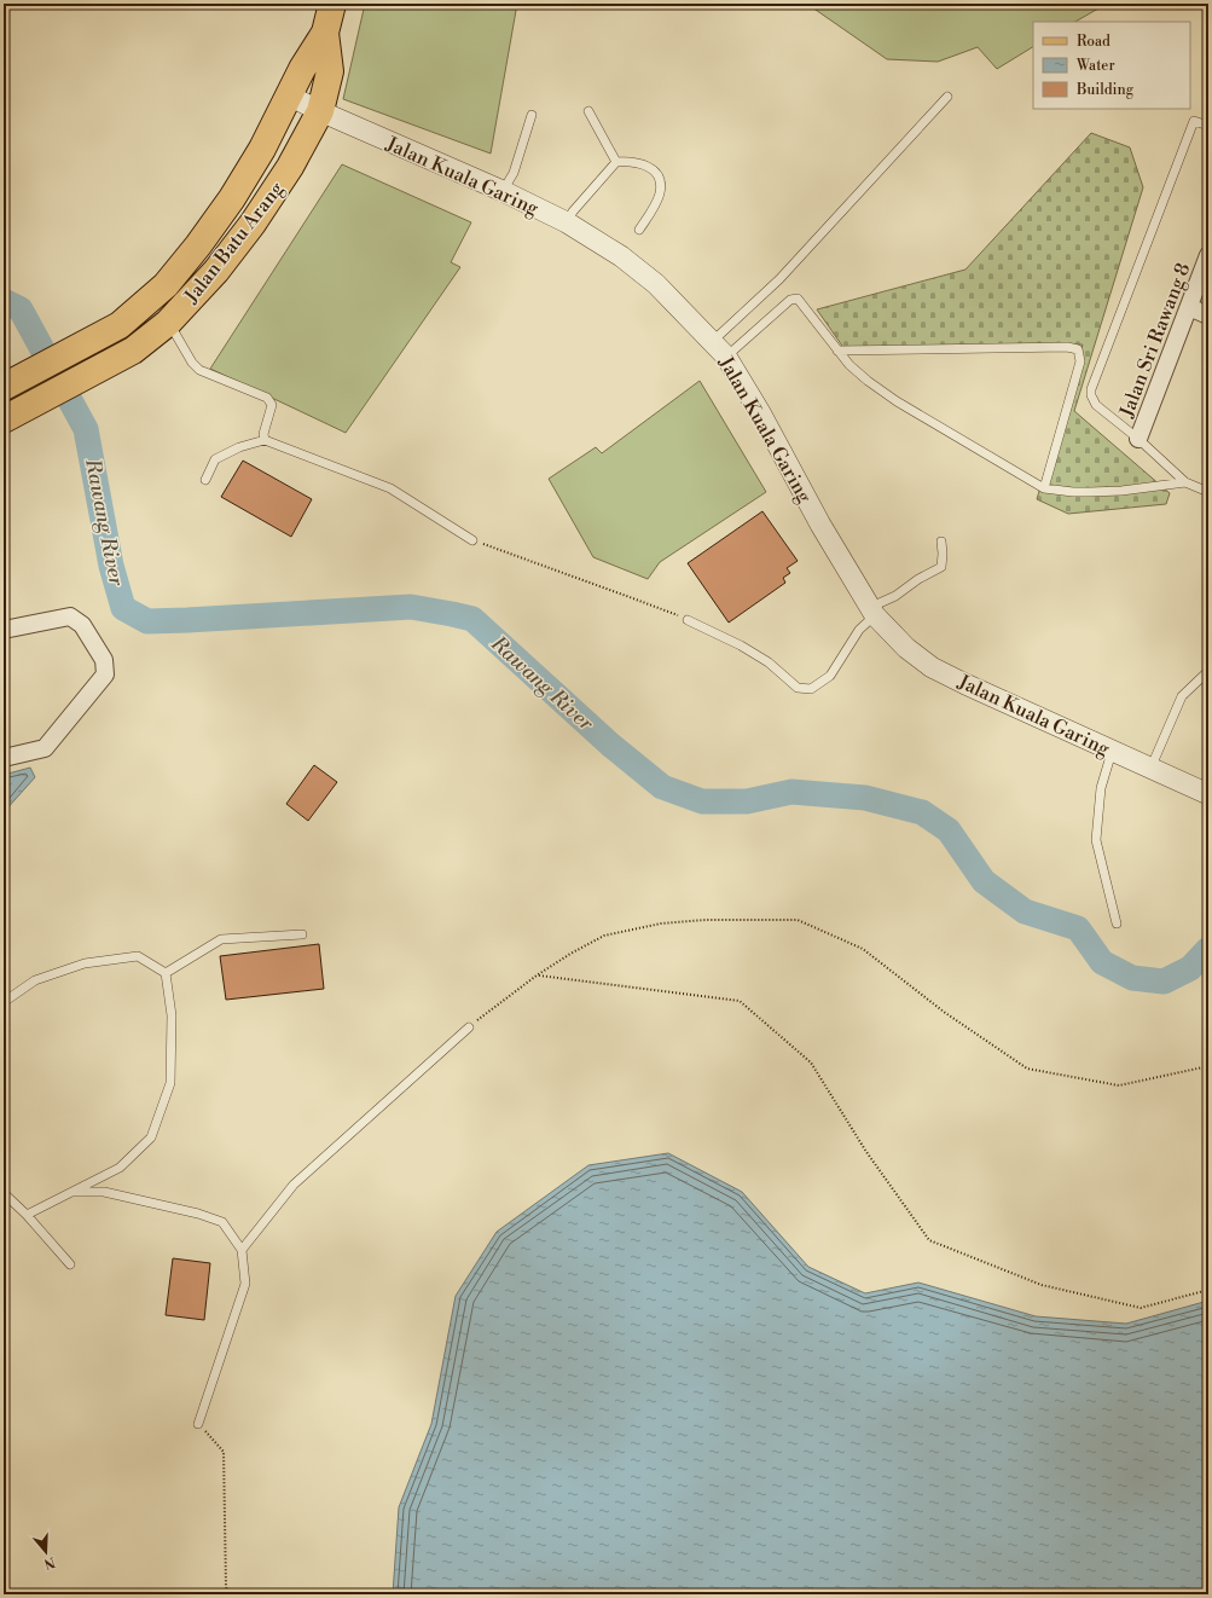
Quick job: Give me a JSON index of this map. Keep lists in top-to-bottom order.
{
  "streets": {
    "main road": ["Jalan Batu Arang"],
    "street": ["Jalan Kuala Garing", "Jalan Sri Rawang 8"]
  },
  "crossings": [
    ["Jalan Kuala Garing", "Jalan Batu Arang"]
  ],
  "water": ["Rawang River"],
  "legend": ["Road", "Water", "Building"],
  "north": "bottom"
}
